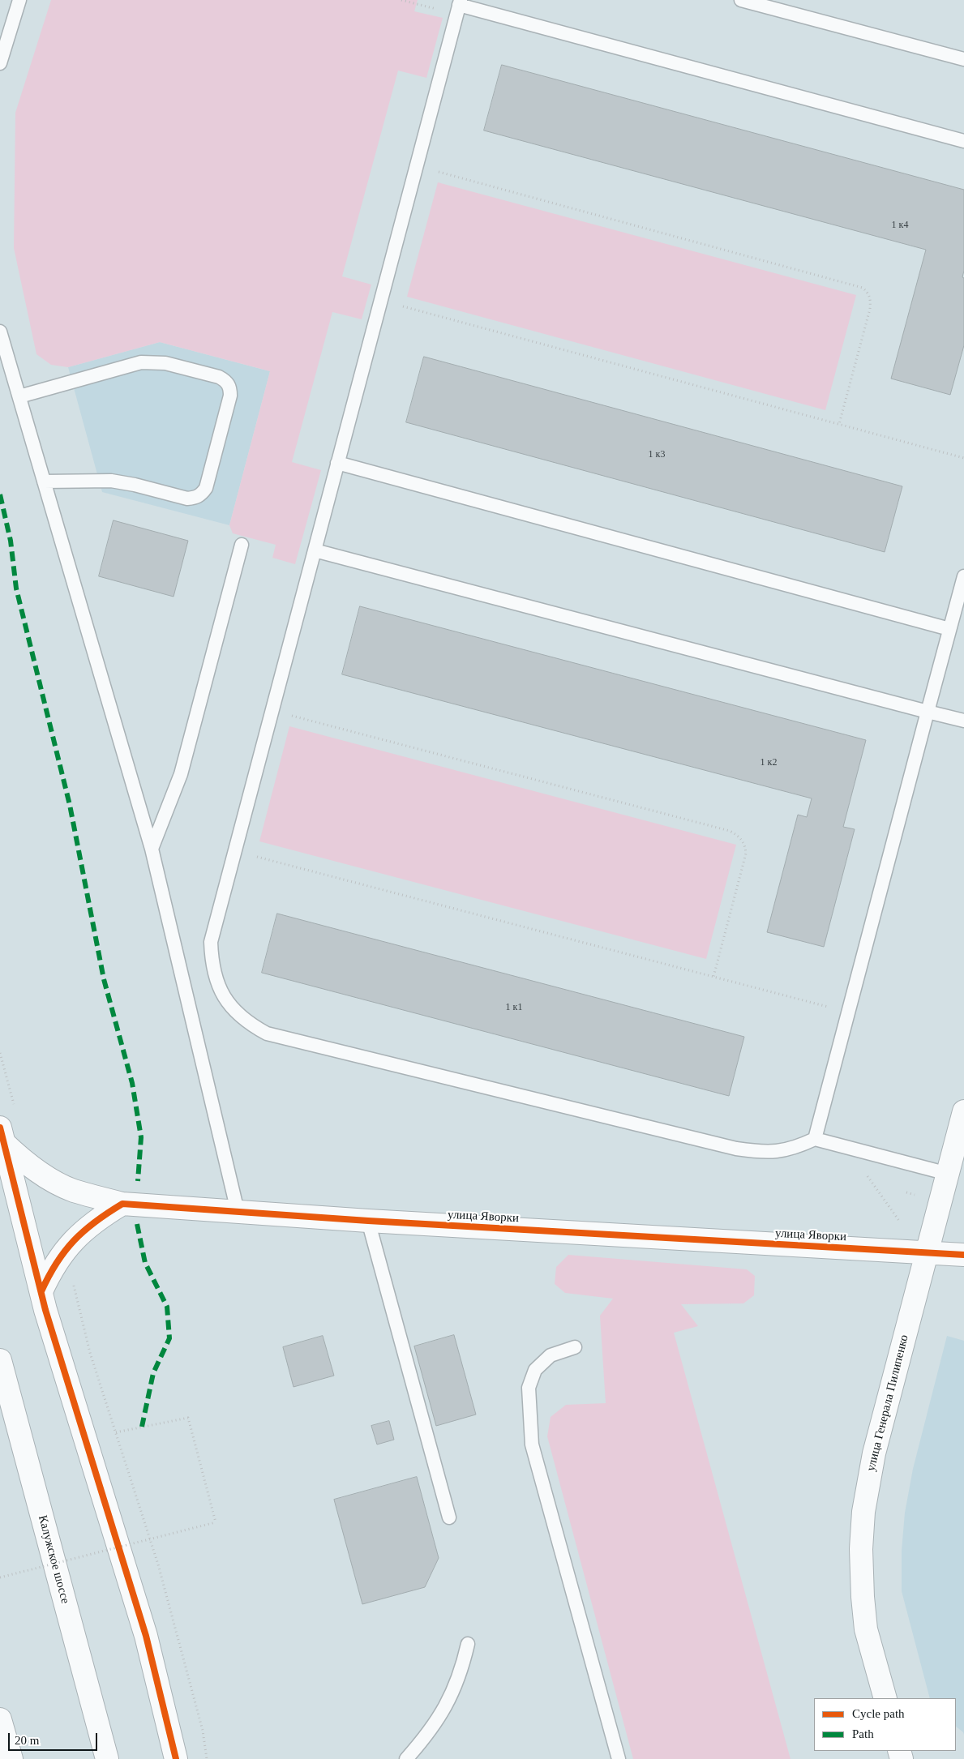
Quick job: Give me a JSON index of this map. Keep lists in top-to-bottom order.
{
  "streets": {
    "main road": ["улица Яворки", "улица Генерала Пилипенко", "Калужское шоссе"]
  },
  "crossings": [
    ["улица Яворки", "улица Генерала Пилипенко"]
  ],
  "house_numbers": [
    "1 к4",
    "1 к3",
    "1 к2",
    "1 к1"
  ],
  "legend": ["Cycle path", "Path"],
  "scale_bar": "20 m"
}
